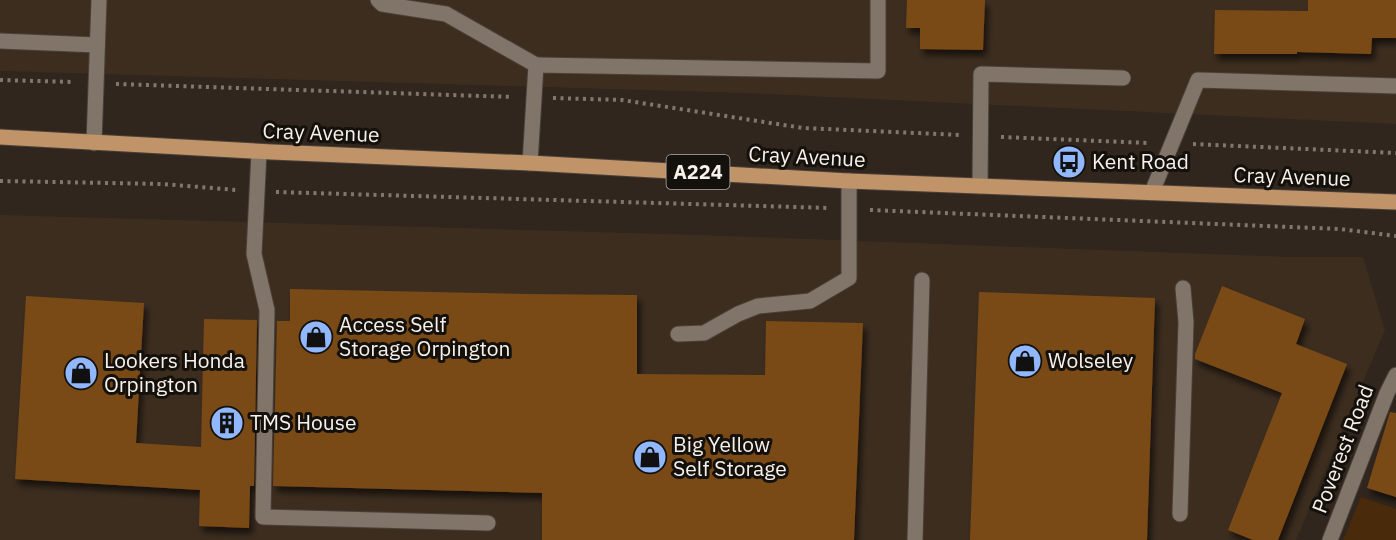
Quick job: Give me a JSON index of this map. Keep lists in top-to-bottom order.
{
  "streets": {
    "main road": ["Cray Avenue", "A224"],
    "street": ["Poverest Road"]
  },
  "places": {
    "bus stop": ["Kent Road"],
    "shop": [
      "Access Self Storage Orpington",
      "Wolseley",
      "Lookers Honda Orpington",
      "Big Yellow Self Storage"
    ],
    "building": ["TMS House"]
  }
}
